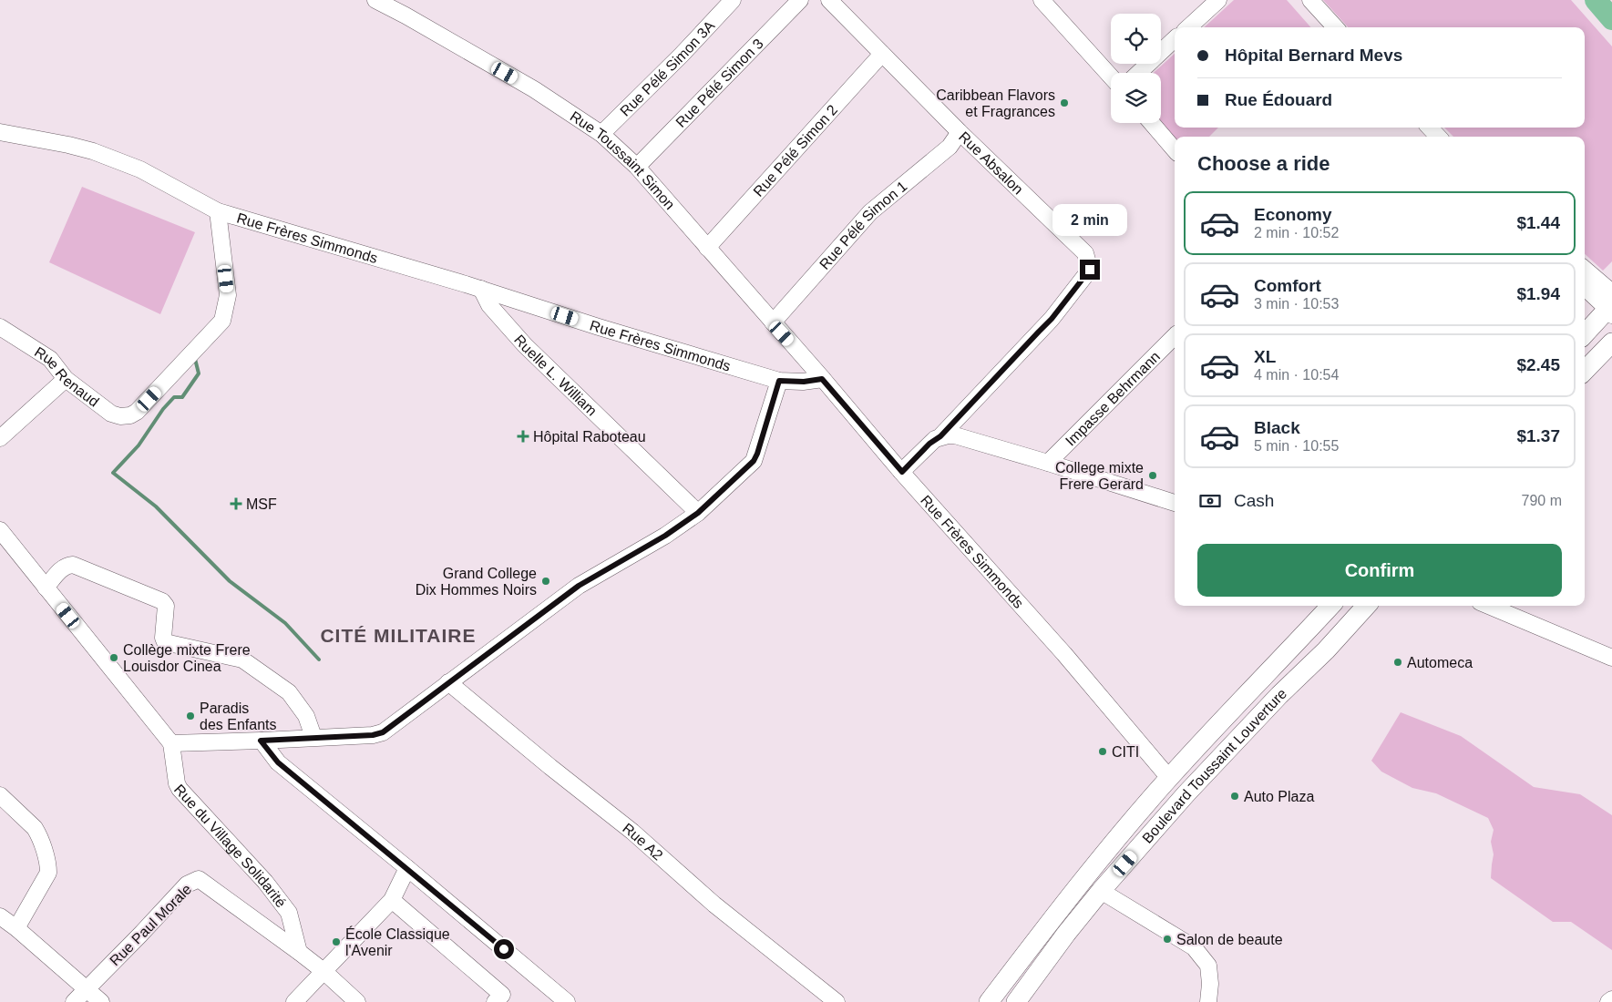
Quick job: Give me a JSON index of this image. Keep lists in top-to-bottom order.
{
  "streets": {
    "main road": ["Boulevard Toussaint Louverture"],
    "street": [
      "Rue Pélé Simon 3A",
      "Rue Pélé Simon 3",
      "Rue Pélé Simon 2",
      "Rue Toussaint Simon",
      "Rue Absalon",
      "Rue Pélé Simon 1",
      "Rue Frères Simmonds",
      "Ruelle L. William",
      "Rue Renaud",
      "Impasse Behrmann",
      "Rue A2",
      "Rue du Village Solidarité",
      "Rue Paul Morale"
    ]
  },
  "crossings": [
    ["Rue Pélé Simon 3A", "Rue Toussaint Simon"],
    ["Rue Pélé Simon 3", "Rue Toussaint Simon"],
    ["Rue Pélé Simon 2", "Rue Toussaint Simon"],
    ["Rue Pélé Simon 2", "Rue Absalon"],
    ["Rue Toussaint Simon", "Rue Pélé Simon 1"],
    ["Rue Toussaint Simon", "Rue Frères Simmonds"],
    ["Rue Absalon", "Rue Pélé Simon 1"],
    ["Rue Frères Simmonds", "Ruelle L. William"],
    ["Rue Frères Simmonds", "Rue Renaud"],
    ["Rue Frères Simmonds", "Boulevard Toussaint Louverture"],
    ["Rue du Village Solidarité", "Rue Paul Morale"]
  ],
  "districts": ["CITÉ MILITAIRE"],
  "places": {
    "other": [
      "Caribbean Flavors et Fragrances",
      "College mixte Frere Gerard",
      "Grand College Dix Hommes Noirs",
      "Collège mixte Frere Louisdor Cinea",
      "Automeca",
      "Paradis des Enfants",
      "CITI",
      "Auto Plaza",
      "Salon de beaute",
      "École Classique l'Avenir"
    ],
    "health": ["Hôpital Raboteau", "MSF"]
  },
  "page": {
    "banner": ["Hôpital Bernard Mevs", "Rue Édouard"],
    "heading": "Choose a ride",
    "list": [
      {
        "name": "Economy",
        "note": "2 min · 10:52",
        "value": "$1.44"
      },
      {
        "name": "Comfort",
        "note": "3 min · 10:53",
        "value": "$1.94"
      },
      {
        "name": "XL",
        "note": "4 min · 10:54",
        "value": "$2.45"
      },
      {
        "name": "Black",
        "note": "5 min · 10:55",
        "value": "$1.37"
      }
    ],
    "bubble": "2 min",
    "pay": ["Cash", "790 m"],
    "buttons": "Confirm"
  }
}
